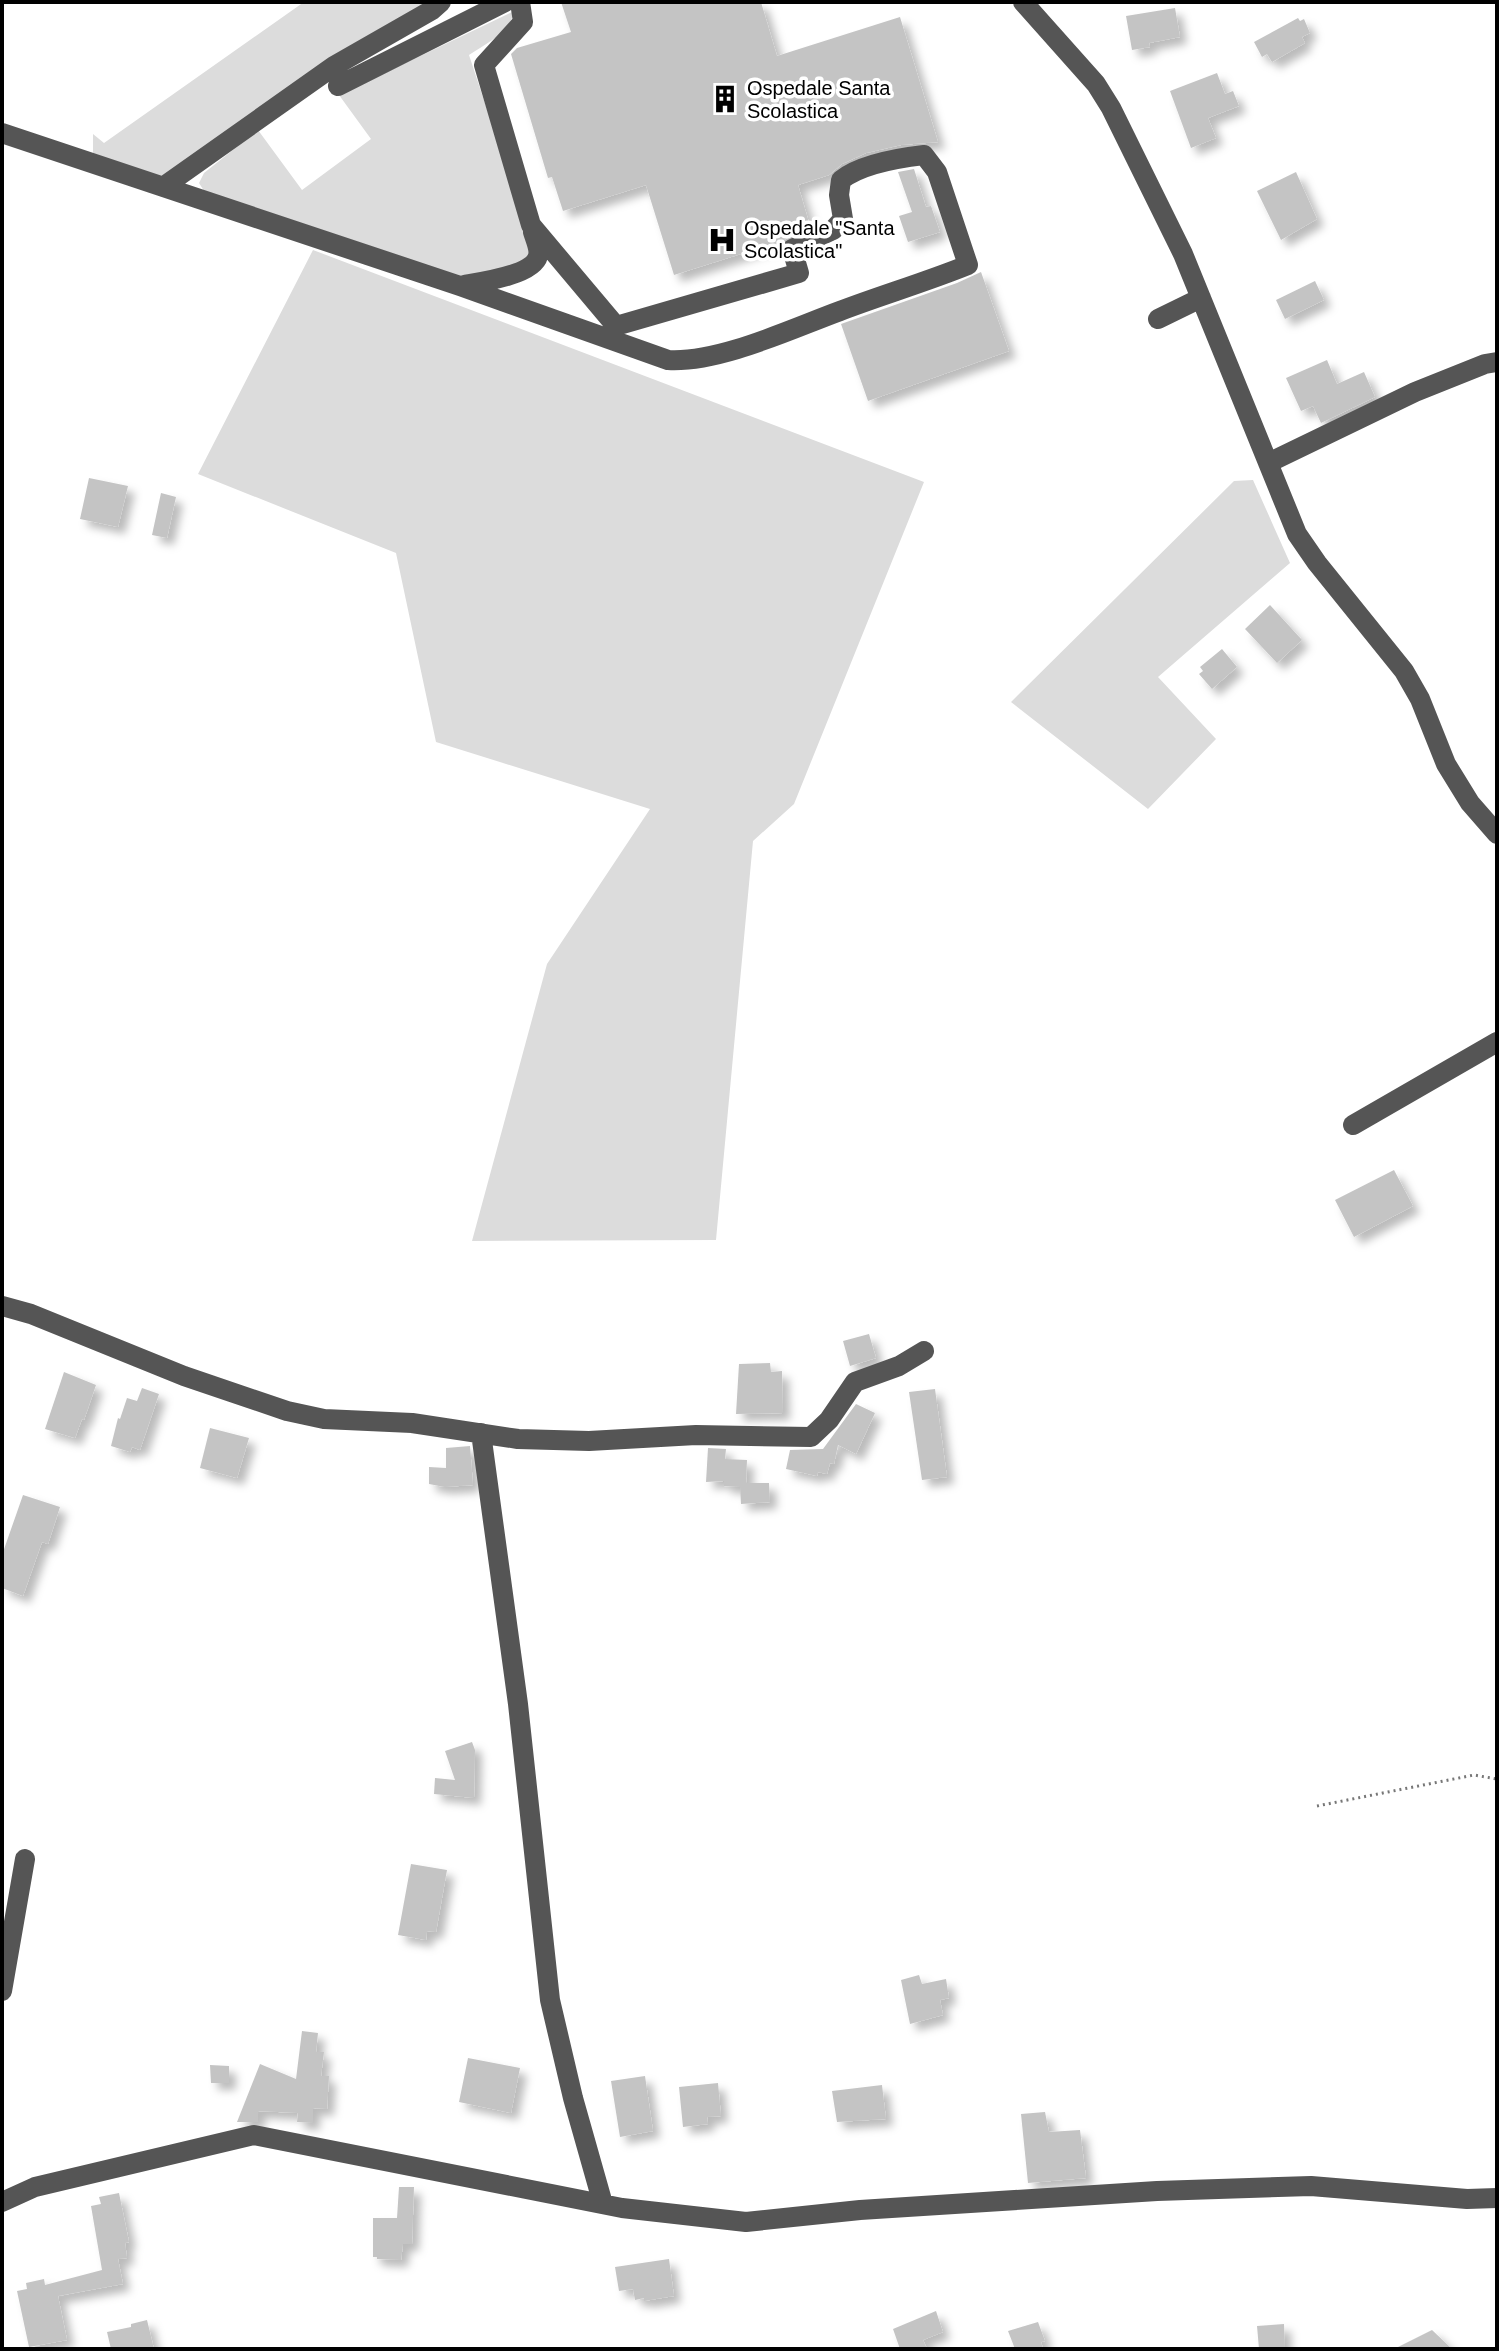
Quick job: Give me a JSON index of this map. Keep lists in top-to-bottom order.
{
  "places": {
    "building": ["Ospedale Santa Scolastica"],
    "hospital": ["Ospedale \"Santa Scolastica\""]
  }
}
